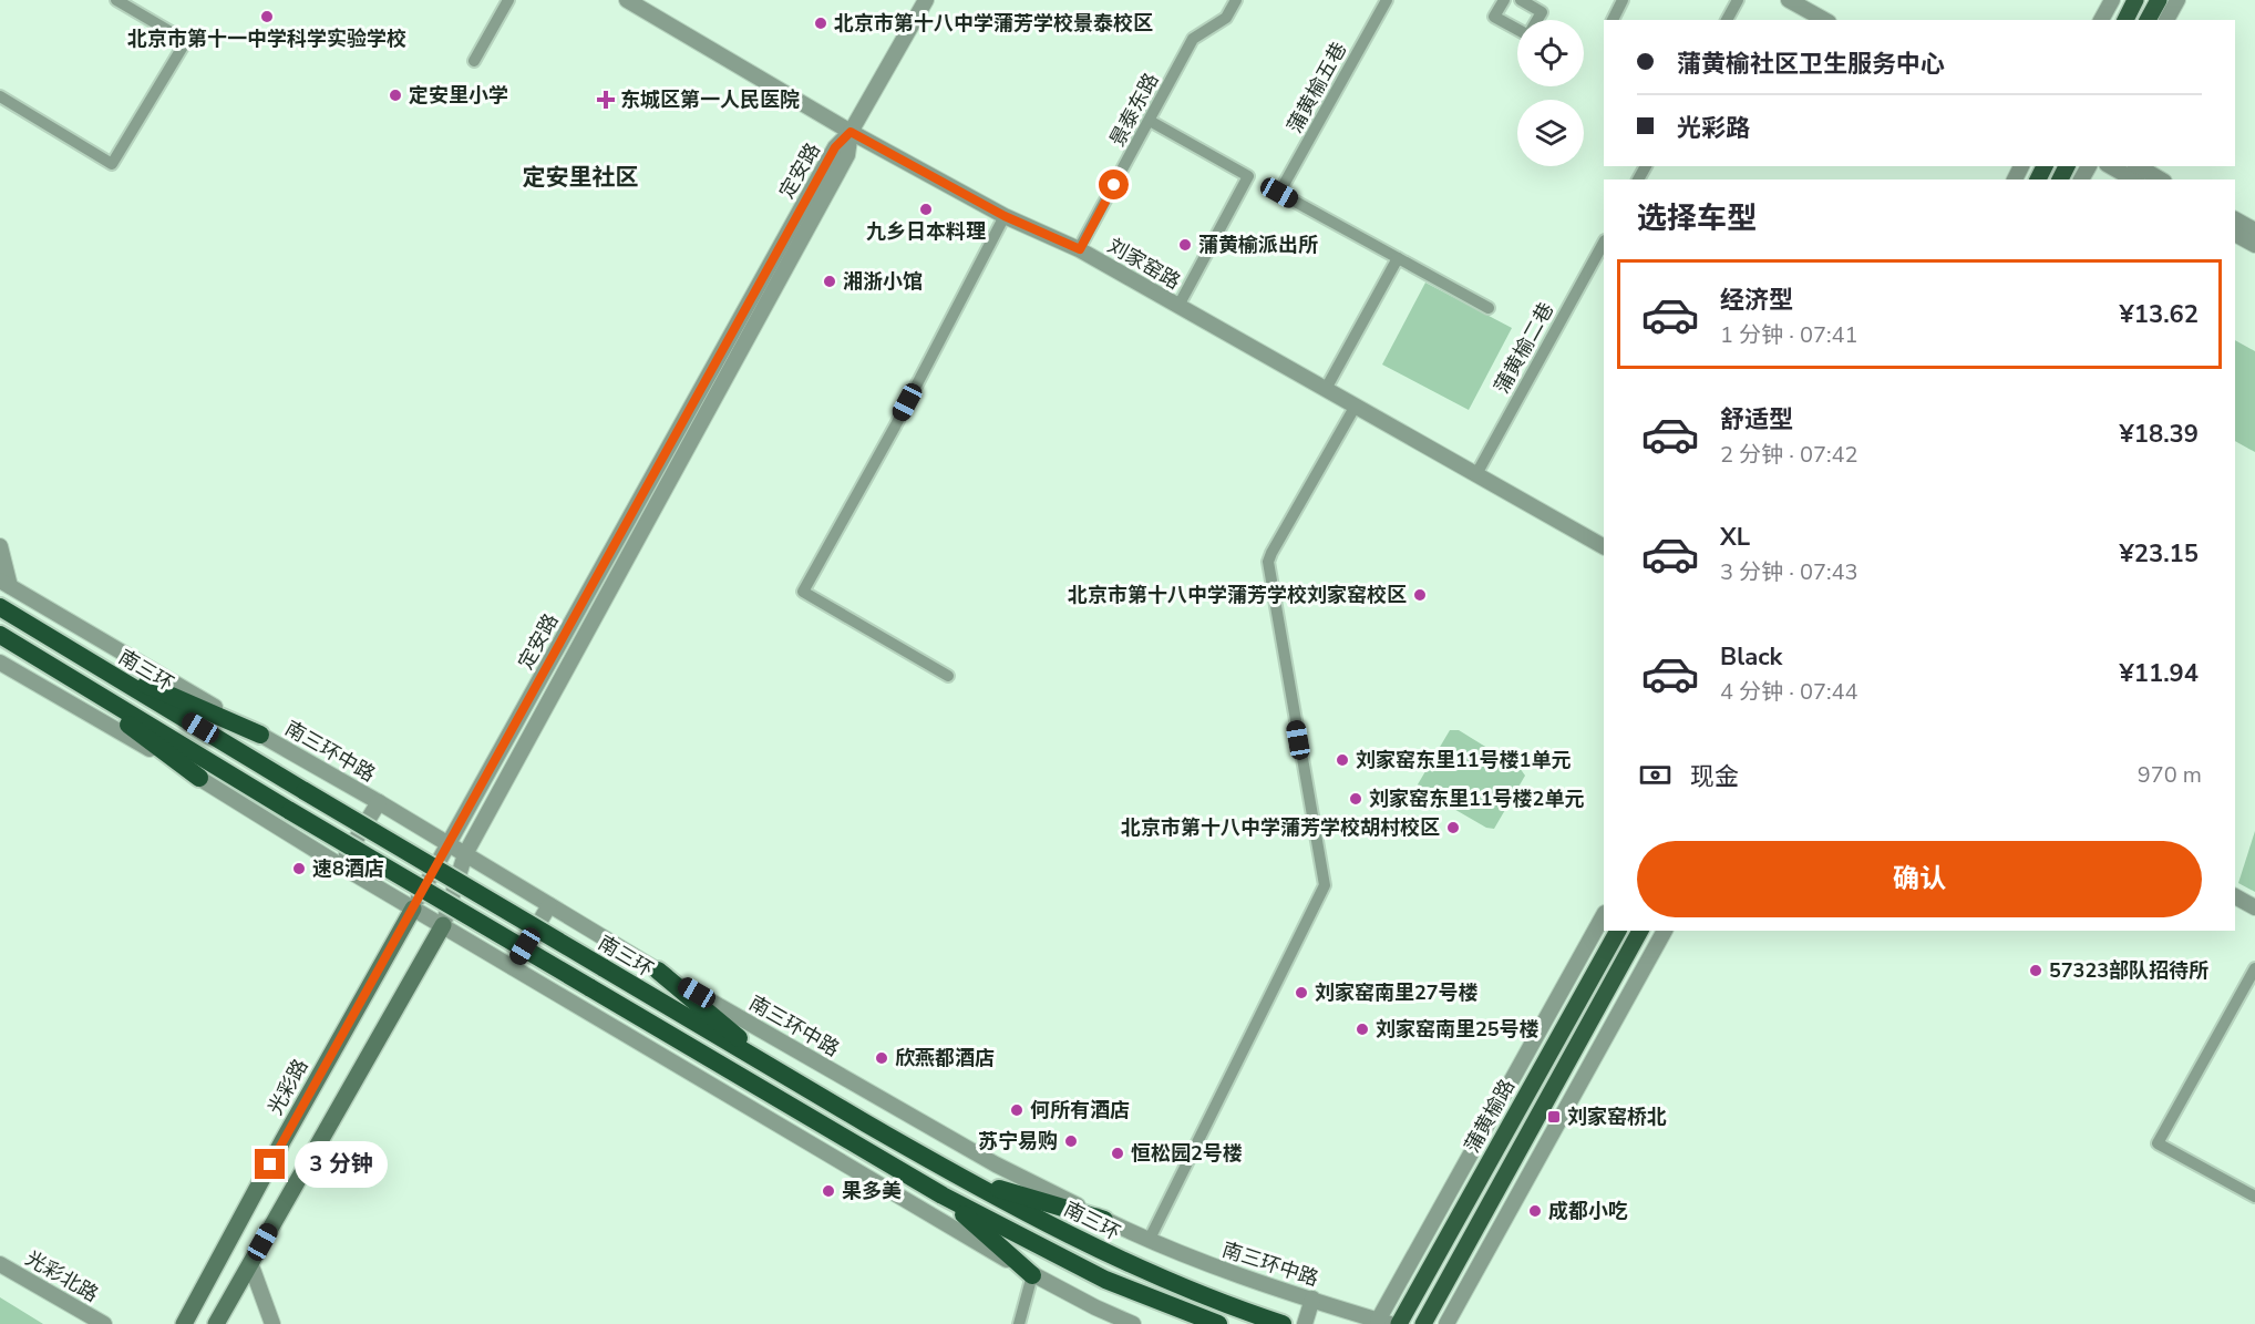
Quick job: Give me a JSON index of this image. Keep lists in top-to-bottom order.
{
  "streets": {
    "highway": ["南三环"],
    "main road": ["光彩路", "蒲黄榆路"],
    "street": [
      "蒲黄榆五巷",
      "景泰东路",
      "定安路",
      "刘家窑路",
      "蒲黄榆二巷",
      "南三环中路",
      "光彩北路"
    ]
  },
  "crossings": [
    ["景泰东路", "刘家窑路"],
    ["定安路", "刘家窑路"],
    ["定安路", "南三环中路"],
    ["定安路", "光彩路"],
    ["刘家窑路", "蒲黄榆二巷"]
  ],
  "districts": ["定安里社区"],
  "places": {
    "other": [
      "北京市第十一中学科学实验学校",
      "北京市第十八中学蒲芳学校景泰校区",
      "定安里小学",
      "九乡日本料理",
      "蒲黄榆派出所",
      "湘浙小馆",
      "北京市第十八中学蒲芳学校刘家窑校区",
      "刘家窑东里11号楼1单元",
      "刘家窑东里11号楼2单元",
      "北京市第十八中学蒲芳学校胡村校区",
      "速8酒店",
      "57323部队招待所",
      "刘家窑南里27号楼",
      "刘家窑南里25号楼",
      "欣燕都酒店",
      "何所有酒店",
      "苏宁易购",
      "恒松园2号楼",
      "果多美",
      "成都小吃"
    ],
    "health": ["东城区第一人民医院"],
    "transit": ["刘家窑桥北"]
  },
  "page": {
    "banner": ["蒲黄榆社区卫生服务中心", "光彩路"],
    "heading": "选择车型",
    "list": [
      {
        "name": "经济型",
        "note": "1 分钟 · 07:41",
        "value": "¥13.62"
      },
      {
        "name": "舒适型",
        "note": "2 分钟 · 07:42",
        "value": "¥18.39"
      },
      {
        "name": "XL",
        "note": "3 分钟 · 07:43",
        "value": "¥23.15"
      },
      {
        "name": "Black",
        "note": "4 分钟 · 07:44",
        "value": "¥11.94"
      }
    ],
    "pay": ["现金", "970 m"],
    "buttons": "确认",
    "bubble": "3 分钟"
  }
}
